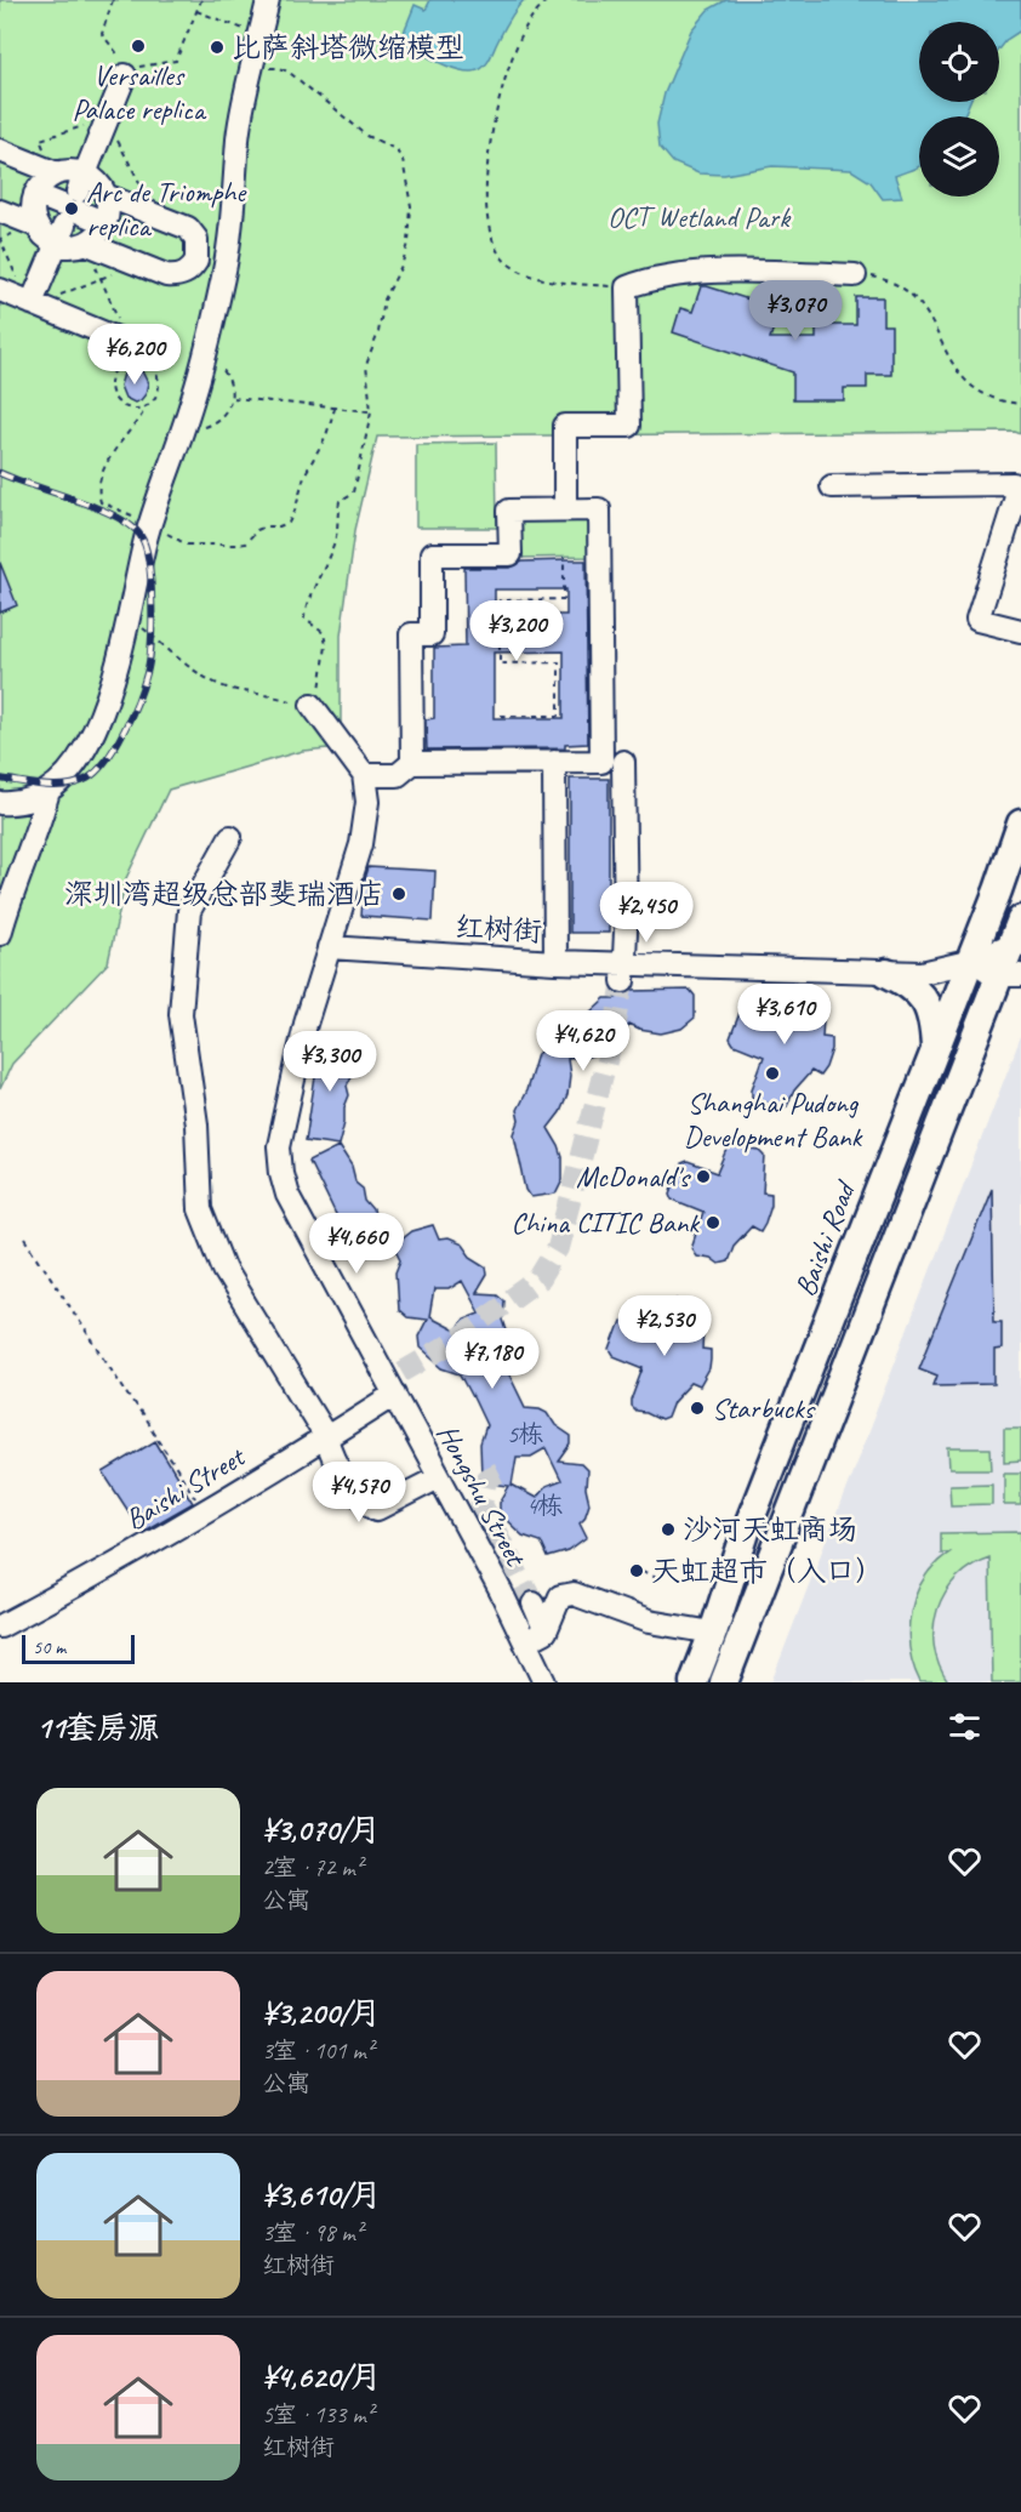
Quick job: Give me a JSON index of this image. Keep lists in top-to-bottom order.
{
  "streets": {
    "main road": ["Baishi Road"],
    "street": ["红树街", "Baishi Street", "Hongshu Street"]
  },
  "crossings": [
    ["红树街", "Baishi Road"],
    ["红树街", "Hongshu Street"],
    ["Baishi Street", "Hongshu Street"]
  ],
  "parks": ["OCT Wetland Park"],
  "places": [
    "Versailles Palace replica",
    "比萨斜塔微缩模型",
    "Arc de Triomphe replica",
    "深圳湾超级总部斐瑞酒店",
    "Shanghai Pudong Development Bank",
    "McDonald's",
    "China CITIC Bank",
    "Starbucks",
    "沙河天虹商场",
    "天虹超市（入口）"
  ],
  "house_numbers": ["5栋", "4栋"],
  "scale_bar": "50 m",
  "page": {
    "price": [
      "¥3,070",
      "¥6,200",
      "¥3,200",
      "¥2,450",
      "¥3,610",
      "¥4,620",
      "¥3,300",
      "¥4,660",
      "¥2,530",
      "¥7,180",
      "¥4,570"
    ],
    "scale": "50 m",
    "heading": "11套房源",
    "list": [
      {
        "name": "¥3,070/月",
        "note": "2室 · 72 m² · 公寓"
      },
      {
        "name": "¥3,200/月",
        "note": "3室 · 101 m² · 公寓"
      },
      {
        "name": "¥3,610/月",
        "note": "3室 · 98 m² · 红树街"
      },
      {
        "name": "¥4,620/月",
        "note": "5室 · 133 m² · 红树街"
      }
    ]
  }
}
